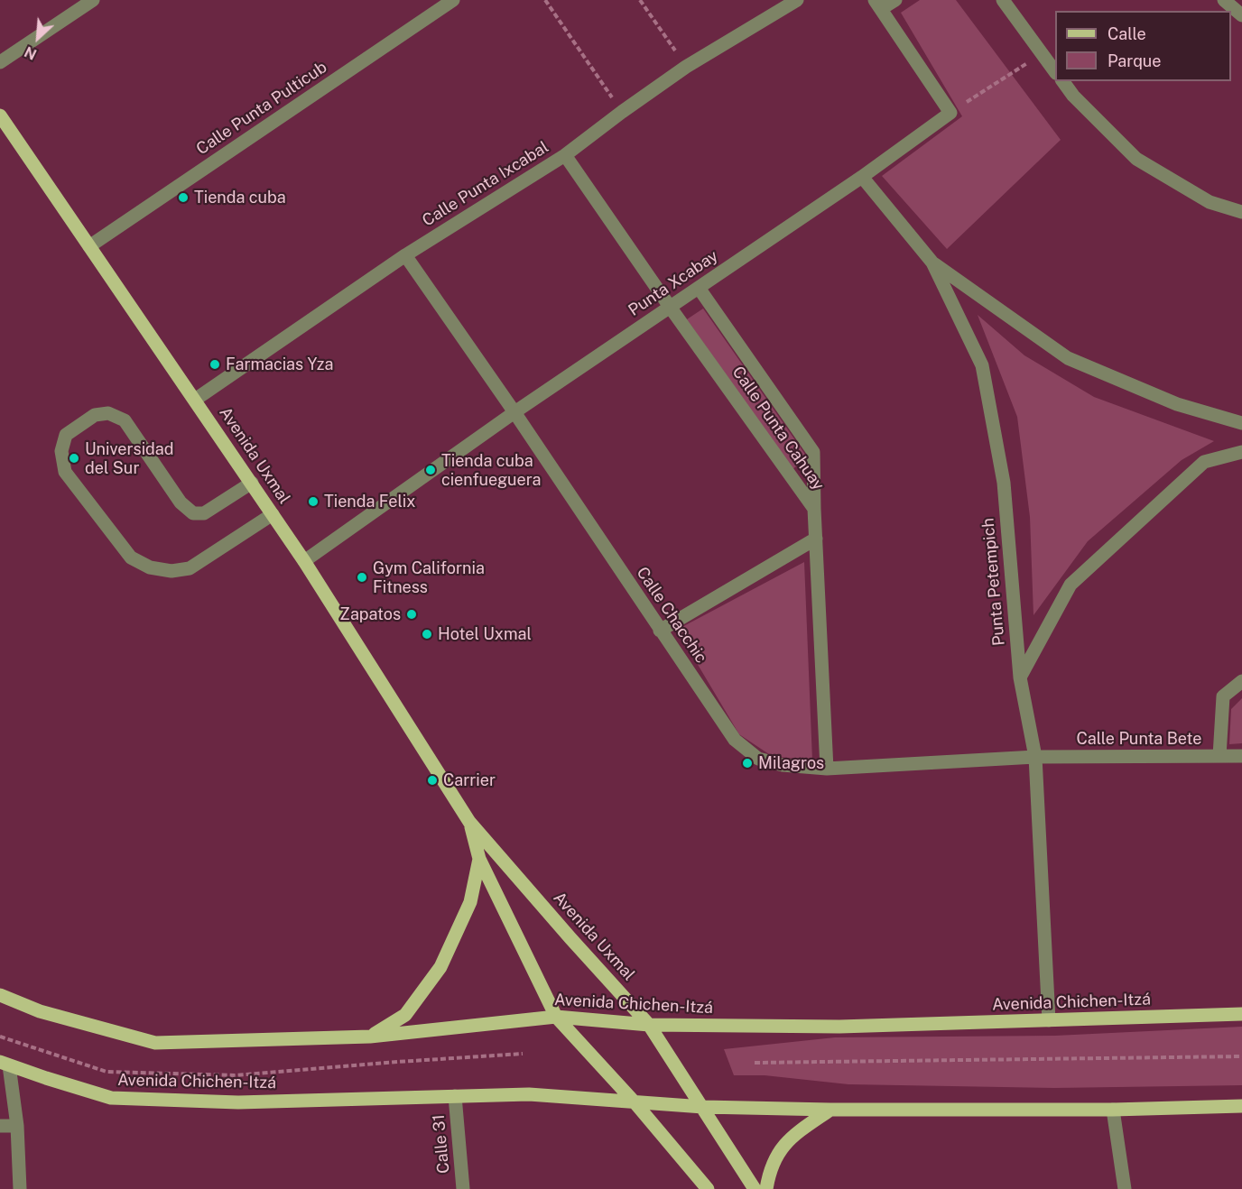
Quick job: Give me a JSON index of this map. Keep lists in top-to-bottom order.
{
  "streets": {
    "main road": ["Avenida Uxmal", "Avenida Chichen-Itzá"],
    "street": [
      "Calle Punta Pulticub",
      "Calle Punta Ixcabal",
      "Punta Xcabay",
      "Calle Punta Cahuay",
      "Punta Petempich",
      "Calle Chacchic",
      "Calle Punta Bete",
      "Calle 31"
    ]
  },
  "crossings": [
    ["Calle Punta Pulticub", "Avenida Uxmal"],
    ["Calle Punta Ixcabal", "Calle Punta Cahuay"],
    ["Calle Punta Ixcabal", "Avenida Uxmal"],
    ["Calle Punta Ixcabal", "Calle Chacchic"],
    ["Punta Xcabay", "Calle Punta Cahuay"],
    ["Punta Xcabay", "Avenida Uxmal"],
    ["Punta Xcabay", "Punta Petempich"],
    ["Punta Xcabay", "Calle Chacchic"],
    ["Calle Punta Cahuay", "Calle Chacchic"],
    ["Avenida Uxmal", "Avenida Chichen-Itzá"],
    ["Punta Petempich", "Calle Chacchic"],
    ["Punta Petempich", "Calle Punta Bete"],
    ["Punta Petempich", "Avenida Chichen-Itzá"],
    ["Calle Chacchic", "Calle Punta Bete"],
    ["Avenida Chichen-Itzá", "Calle 31"]
  ],
  "places": [
    "Tienda cuba",
    "Farmacias Yza",
    "Universidad del Sur",
    "Tienda cuba cienfueguera",
    "Tienda Felix",
    "Gym California Fitness",
    "Zapatos",
    "Hotel Uxmal",
    "Milagros",
    "Carrier"
  ],
  "legend": ["Calle", "Parque"],
  "north": "bottom left"
}
